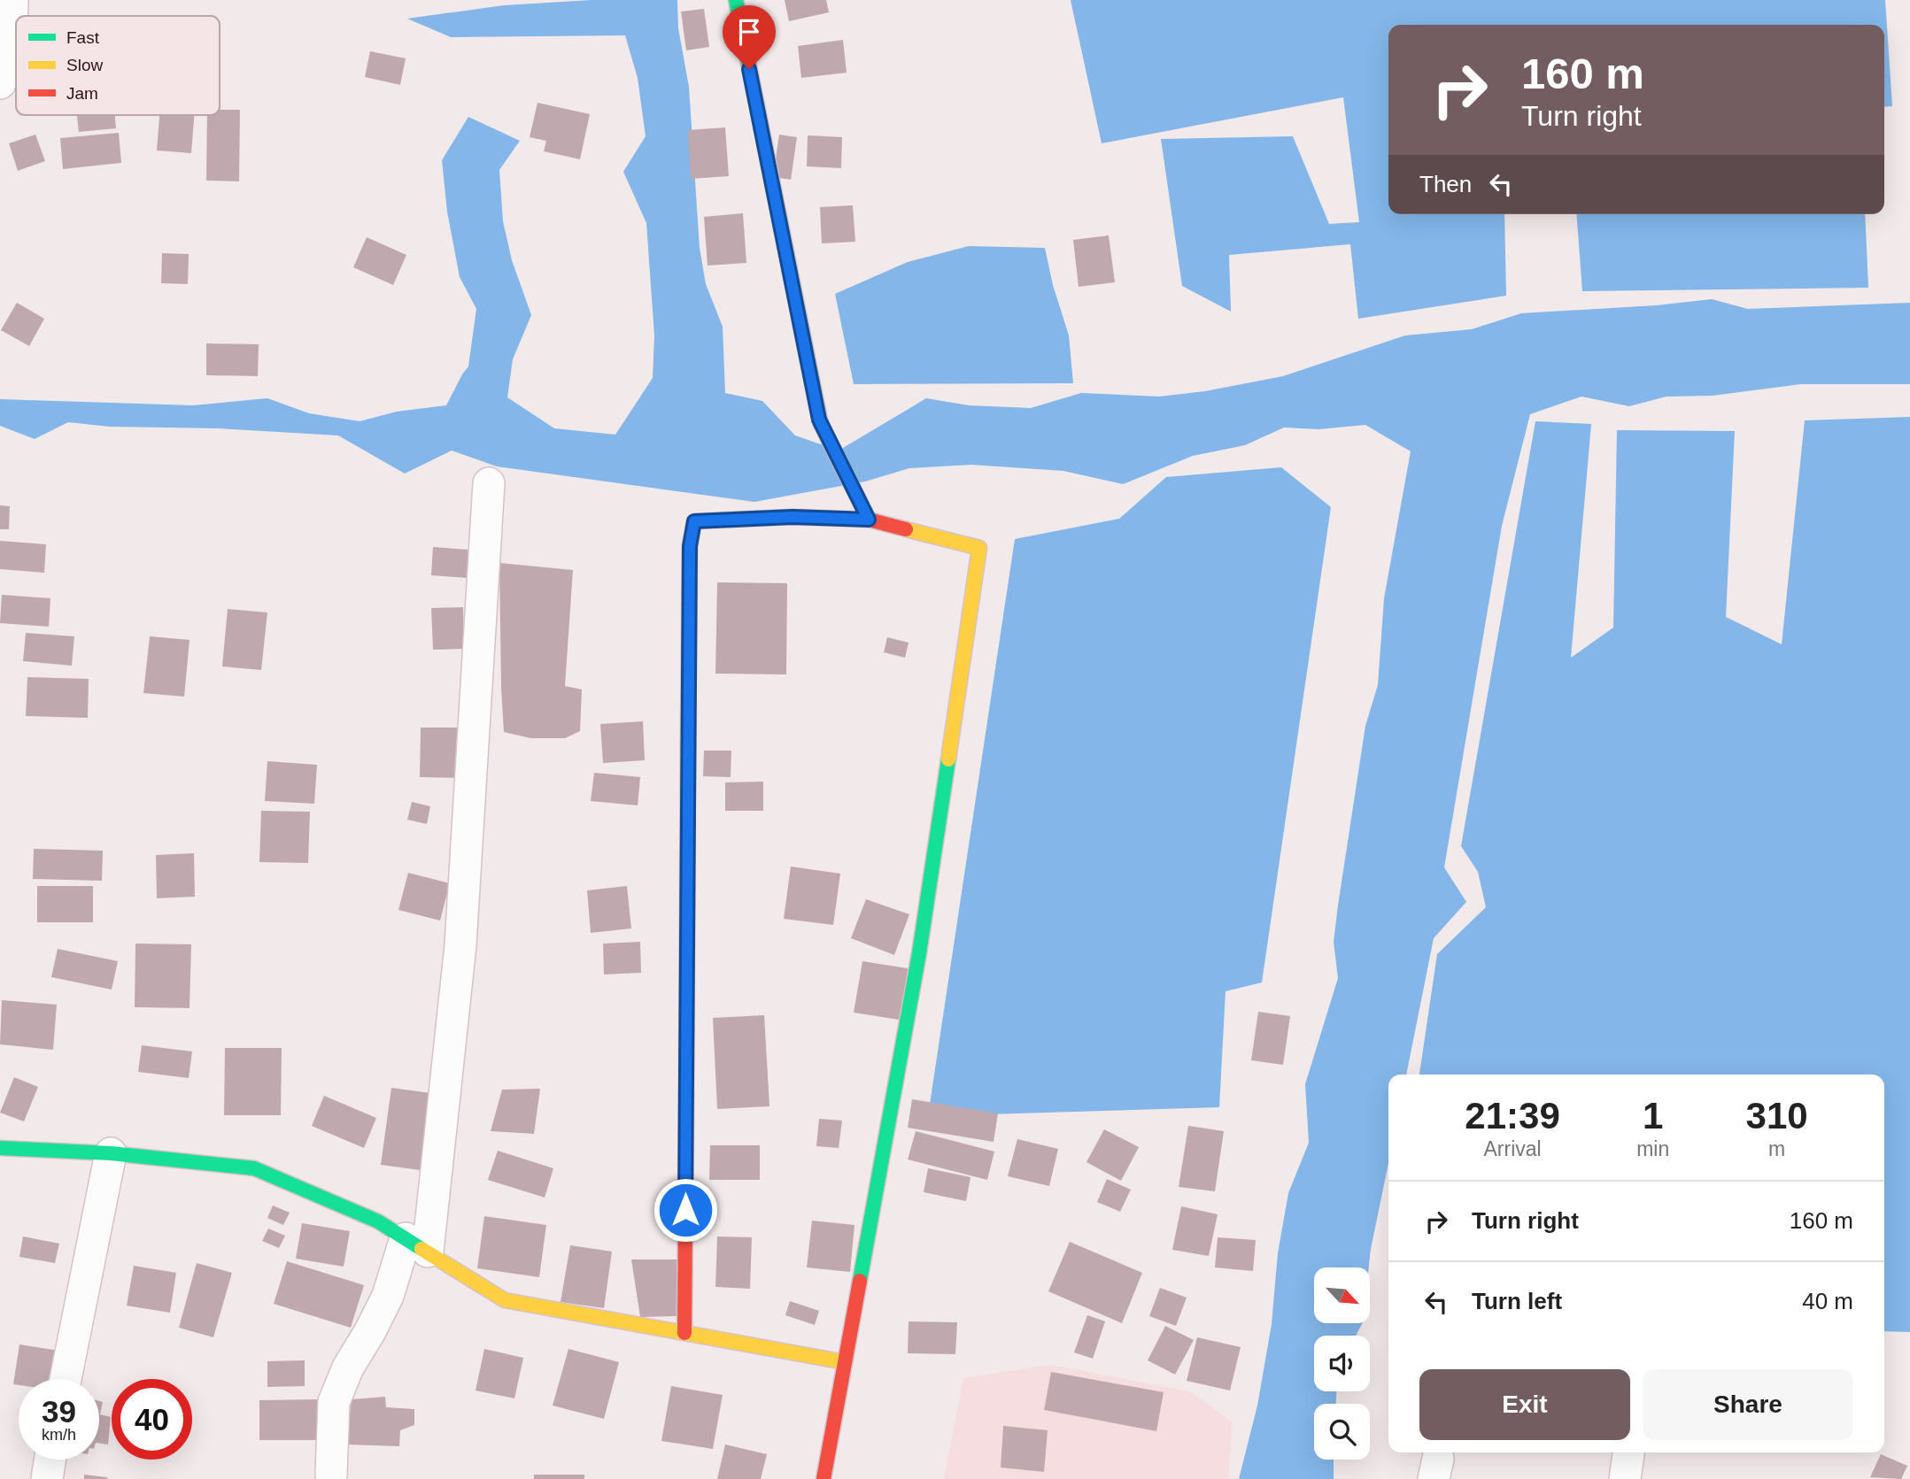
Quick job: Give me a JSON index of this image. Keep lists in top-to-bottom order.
{
  "legend": ["Fast", "Slow", "Jam"],
  "north": "bottom right",
  "page": {
    "turn": ["160 m", "Turn right"],
    "then": "Then",
    "eta": [
      "21:39",
      "Arrival",
      "1",
      "min",
      "310",
      "m"
    ],
    "list": [
      {
        "name": "Turn right",
        "value": "160 m"
      },
      {
        "name": "Turn left",
        "value": "40 m"
      }
    ],
    "buttons": ["Exit", "Share"],
    "speed": "39 km/h",
    "limit": "40"
  }
}
